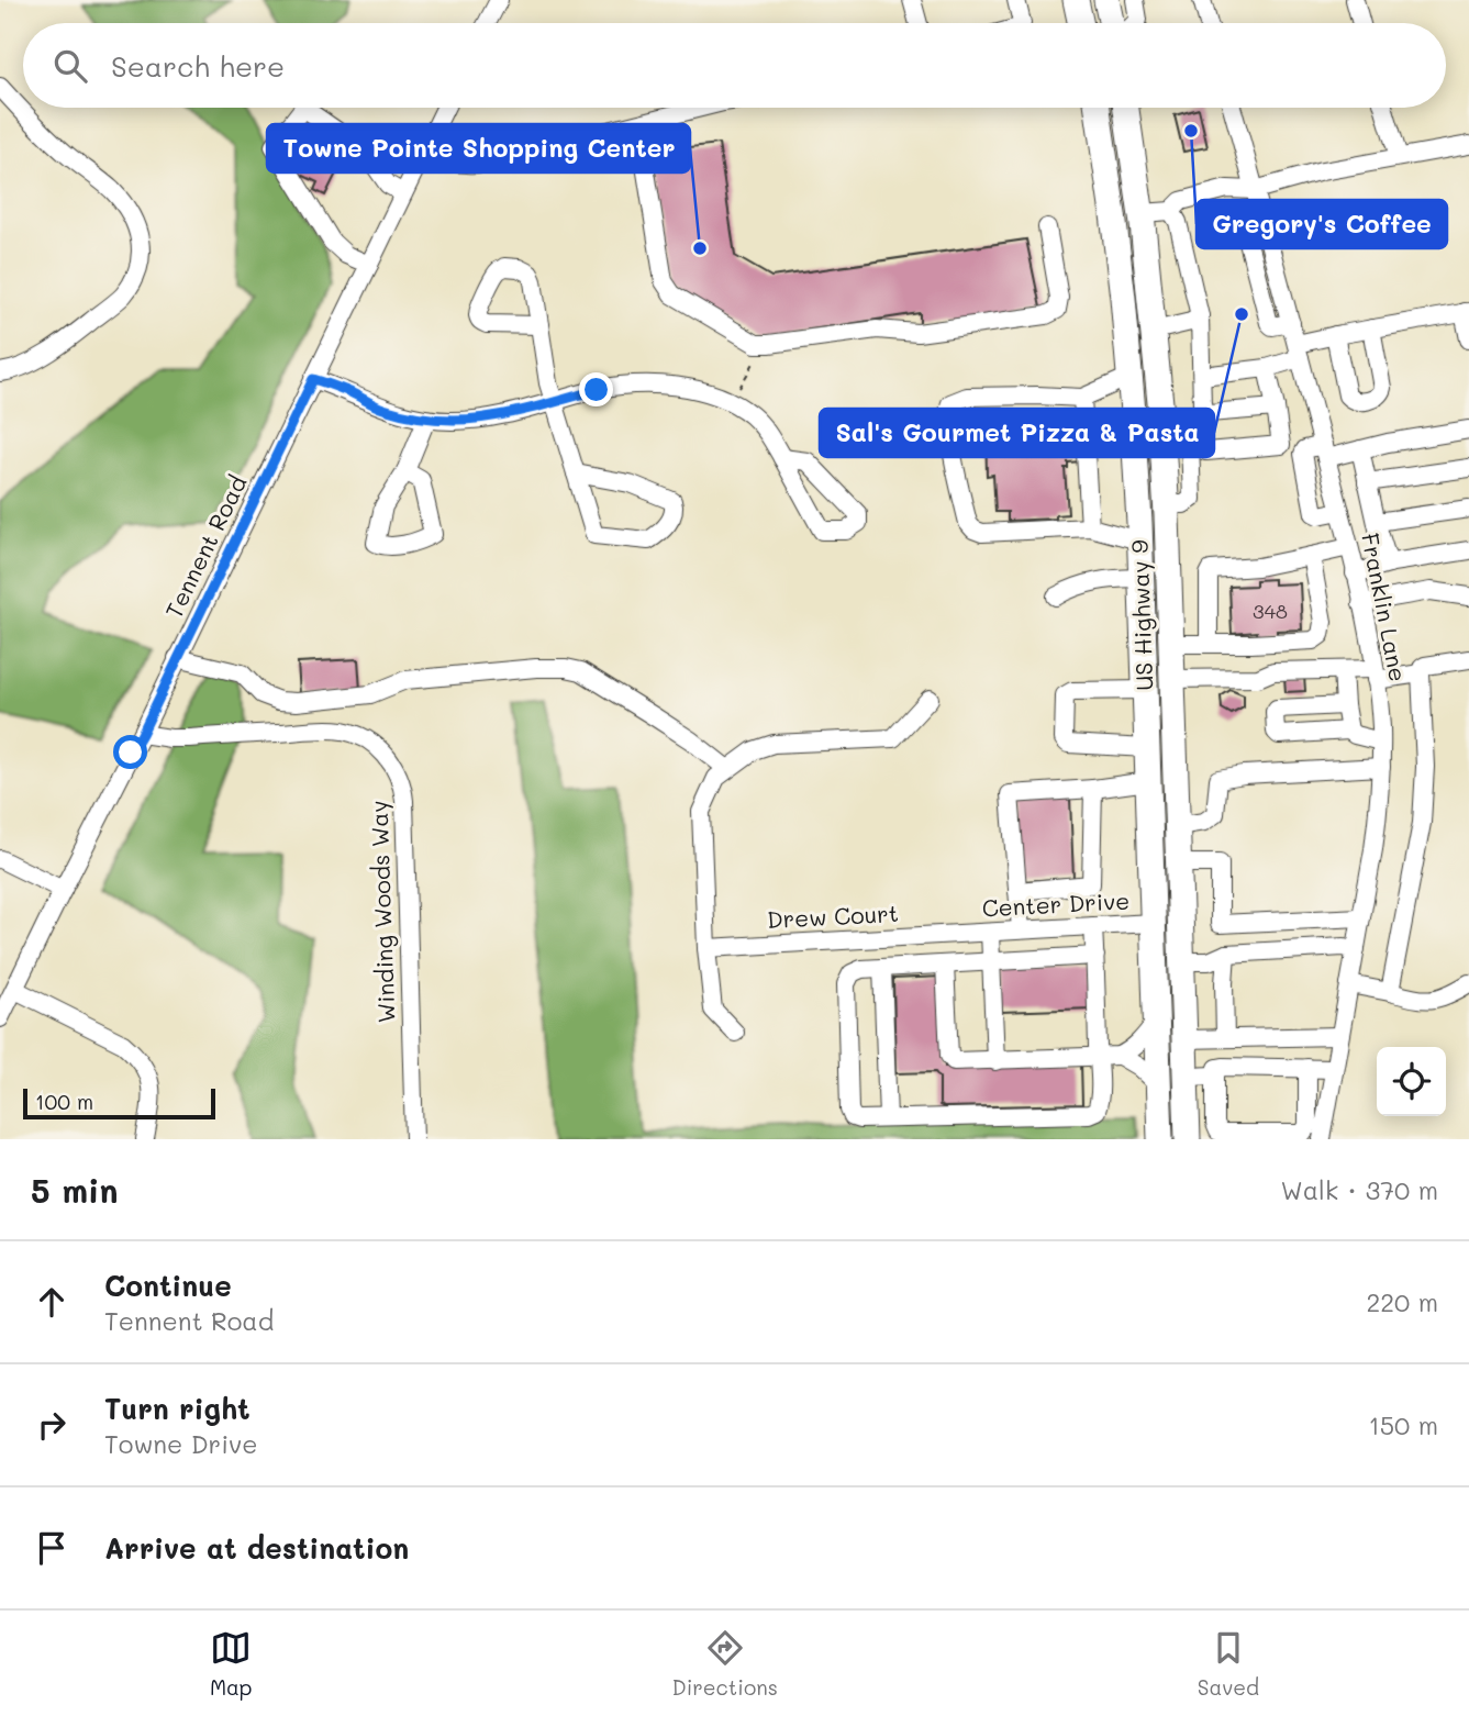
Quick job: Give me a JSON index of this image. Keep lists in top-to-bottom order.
{
  "streets": {
    "highway": ["US Highway 9"],
    "street": [
      "Tennent Road",
      "Franklin Lane",
      "Center Drive",
      "Winding Woods Way",
      "Drew Court"
    ]
  },
  "crossings": [
    ["Tennent Road", "Winding Woods Way"],
    ["US Highway 9", "Center Drive"],
    ["Center Drive", "Drew Court"]
  ],
  "places": ["Gregory's Coffee", "Towne Pointe Shopping Center", "Sal's Gourmet Pizza & Pasta"],
  "house_numbers": ["348"],
  "scale_bar": "100 m",
  "page": {
    "search": "Search here",
    "scale": "100 m",
    "heading": ["5 min", "Walk · 370 m"],
    "list": [
      ["Continue", "Tennent Road", "220 m"],
      ["Turn right", "Towne Drive", "150 m"],
      "Arrive at destination"
    ],
    "nav": ["Map", "Directions", "Saved"]
  }
}
